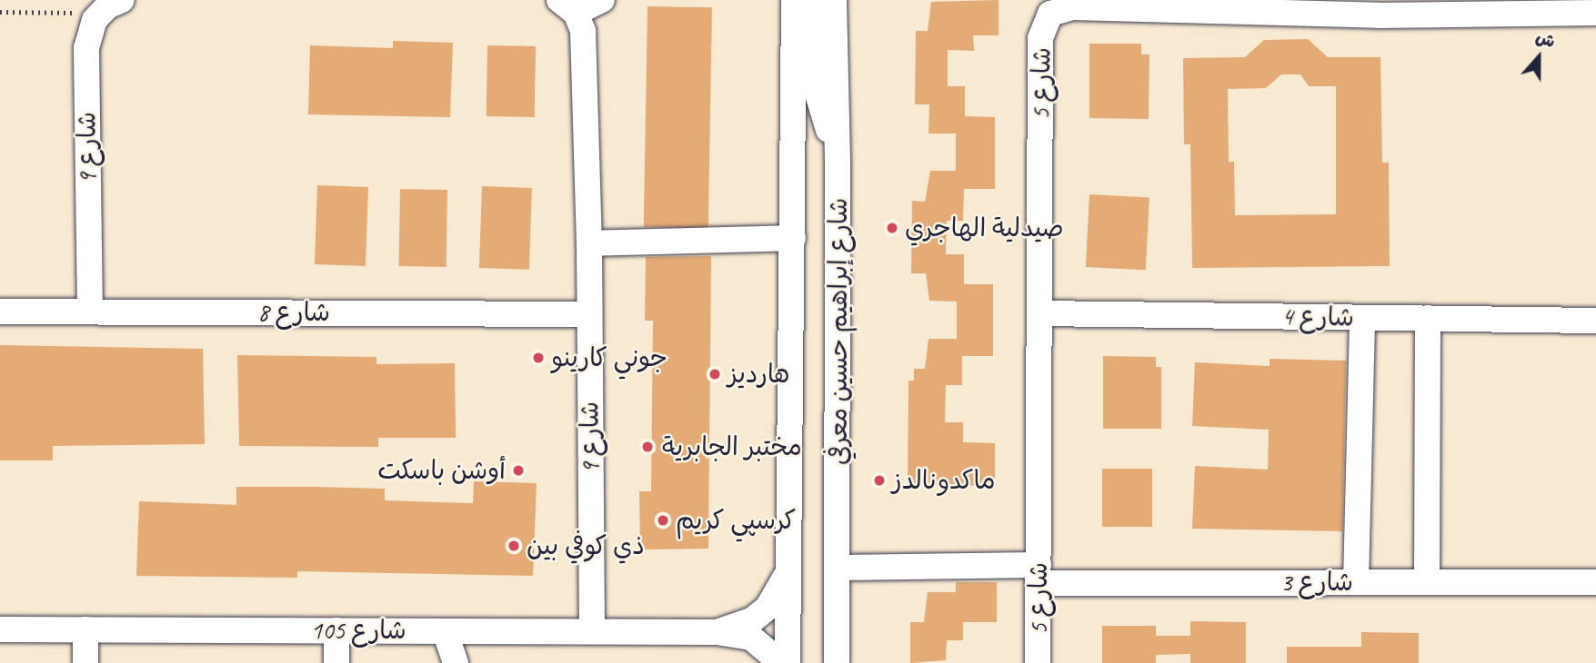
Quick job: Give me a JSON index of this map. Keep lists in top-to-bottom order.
{
  "streets": {
    "street": [
      "شارع 5",
      "شارع 9",
      "شارع 8",
      "شارع 4",
      "شارع إبراهيم حسين معرفي",
      "شارع 3",
      "شارع 105"
    ]
  },
  "crossings": [
    ["شارع 5", "شارع 4"],
    ["شارع 5", "شارع 3"],
    ["شارع 9", "شارع 8"],
    ["شارع 9", "شارع 105"],
    ["شارع إبراهيم حسين معرفي", "شارع 3"],
    ["شارع إبراهيم حسين معرفي", "شارع 105"]
  ],
  "places": [
    "صيدلية الهاجري",
    "جوني كارينو",
    "هارديز",
    "مختبر الجابرية",
    "أوشن باسكت",
    "ماكدونالدز",
    "كرسپي كريم",
    "ذي كوفي بين"
  ],
  "north": "top"
}
